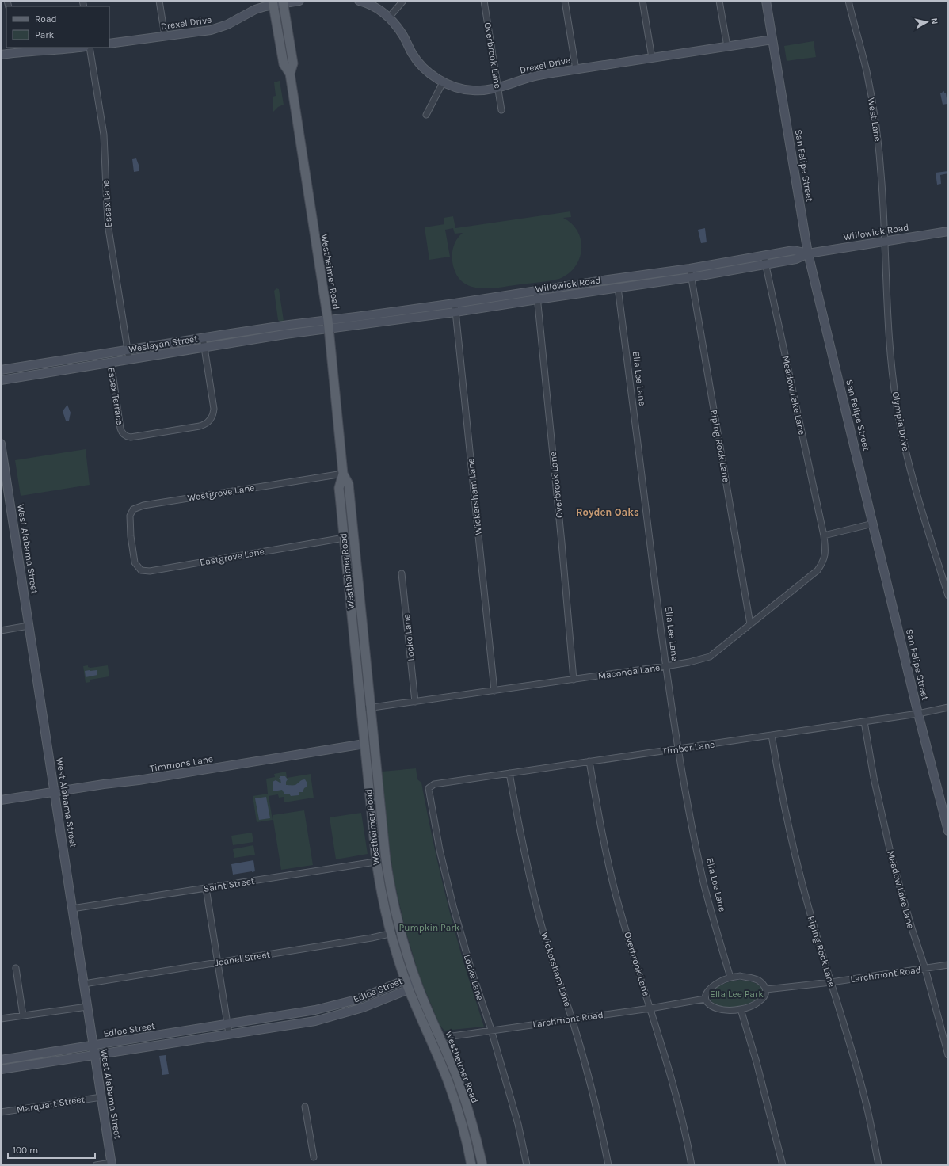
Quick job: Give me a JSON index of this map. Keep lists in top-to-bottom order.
{
  "streets": {
    "main road": [
      "Drexel Drive",
      "San Felipe Street",
      "Willowick Road",
      "Westheimer Road",
      "Weslayan Street",
      "Ella Lee Lane",
      "West Alabama Street",
      "Timmons Lane",
      "Edloe Street"
    ],
    "street": [
      "Overbrook Lane",
      "West Lane",
      "Essex Lane",
      "Meadow Lake Lane",
      "Essex Terrace",
      "Olympia Drive",
      "Piping Rock Lane",
      "Westgrove Lane",
      "Wickersham Lane",
      "Eastgrove Lane",
      "Locke Lane",
      "Maconda Lane",
      "Timber Lane",
      "Saint Street",
      "Joanel Street",
      "Larchmont Road",
      "Marquart Street"
    ]
  },
  "crossings": [
    ["Drexel Drive", "Overbrook Lane"],
    ["Drexel Drive", "San Felipe Street"],
    ["Drexel Drive", "Westheimer Road"],
    ["Overbrook Lane", "Willowick Road"],
    ["Overbrook Lane", "Maconda Lane"],
    ["Overbrook Lane", "Timber Lane"],
    ["Overbrook Lane", "Larchmont Road"],
    ["West Lane", "Willowick Road"],
    ["West Lane", "Olympia Drive"],
    ["San Felipe Street", "Willowick Road"],
    ["San Felipe Street", "Timber Lane"],
    ["Essex Lane", "Weslayan Street"],
    ["Willowick Road", "Westheimer Road"],
    ["Willowick Road", "Weslayan Street"],
    ["Willowick Road", "Ella Lee Lane"],
    ["Willowick Road", "Meadow Lake Lane"],
    ["Willowick Road", "Olympia Drive"],
    ["Willowick Road", "Piping Rock Lane"],
    ["Willowick Road", "Wickersham Lane"],
    ["Westheimer Road", "Weslayan Street"],
    ["Westheimer Road", "Westgrove Lane"],
    ["Westheimer Road", "Eastgrove Lane"],
    ["Westheimer Road", "Maconda Lane"],
    ["Westheimer Road", "Timmons Lane"],
    ["Westheimer Road", "Saint Street"],
    ["Westheimer Road", "Joanel Street"],
    ["Westheimer Road", "Larchmont Road"],
    ["Westheimer Road", "Edloe Street"],
    ["Weslayan Street", "Essex Terrace"],
    ["Ella Lee Lane", "Maconda Lane"],
    ["Ella Lee Lane", "Timber Lane"],
    ["Meadow Lake Lane", "Maconda Lane"],
    ["Meadow Lake Lane", "Timber Lane"],
    ["Meadow Lake Lane", "Larchmont Road"],
    ["Piping Rock Lane", "Maconda Lane"],
    ["Piping Rock Lane", "Timber Lane"],
    ["Piping Rock Lane", "Larchmont Road"],
    ["Westgrove Lane", "Eastgrove Lane"],
    ["Wickersham Lane", "Maconda Lane"],
    ["Wickersham Lane", "Timber Lane"],
    ["Wickersham Lane", "Larchmont Road"],
    ["West Alabama Street", "Timmons Lane"],
    ["West Alabama Street", "Saint Street"],
    ["West Alabama Street", "Joanel Street"],
    ["West Alabama Street", "Edloe Street"],
    ["West Alabama Street", "Marquart Street"],
    ["Locke Lane", "Maconda Lane"],
    ["Locke Lane", "Timber Lane"],
    ["Locke Lane", "Larchmont Road"]
  ],
  "districts": ["Royden Oaks"],
  "parks": ["Pumpkin Park", "Ella Lee Park"],
  "legend": ["Road", "Park"],
  "scale_bar": "100 m",
  "north": "right"
}
